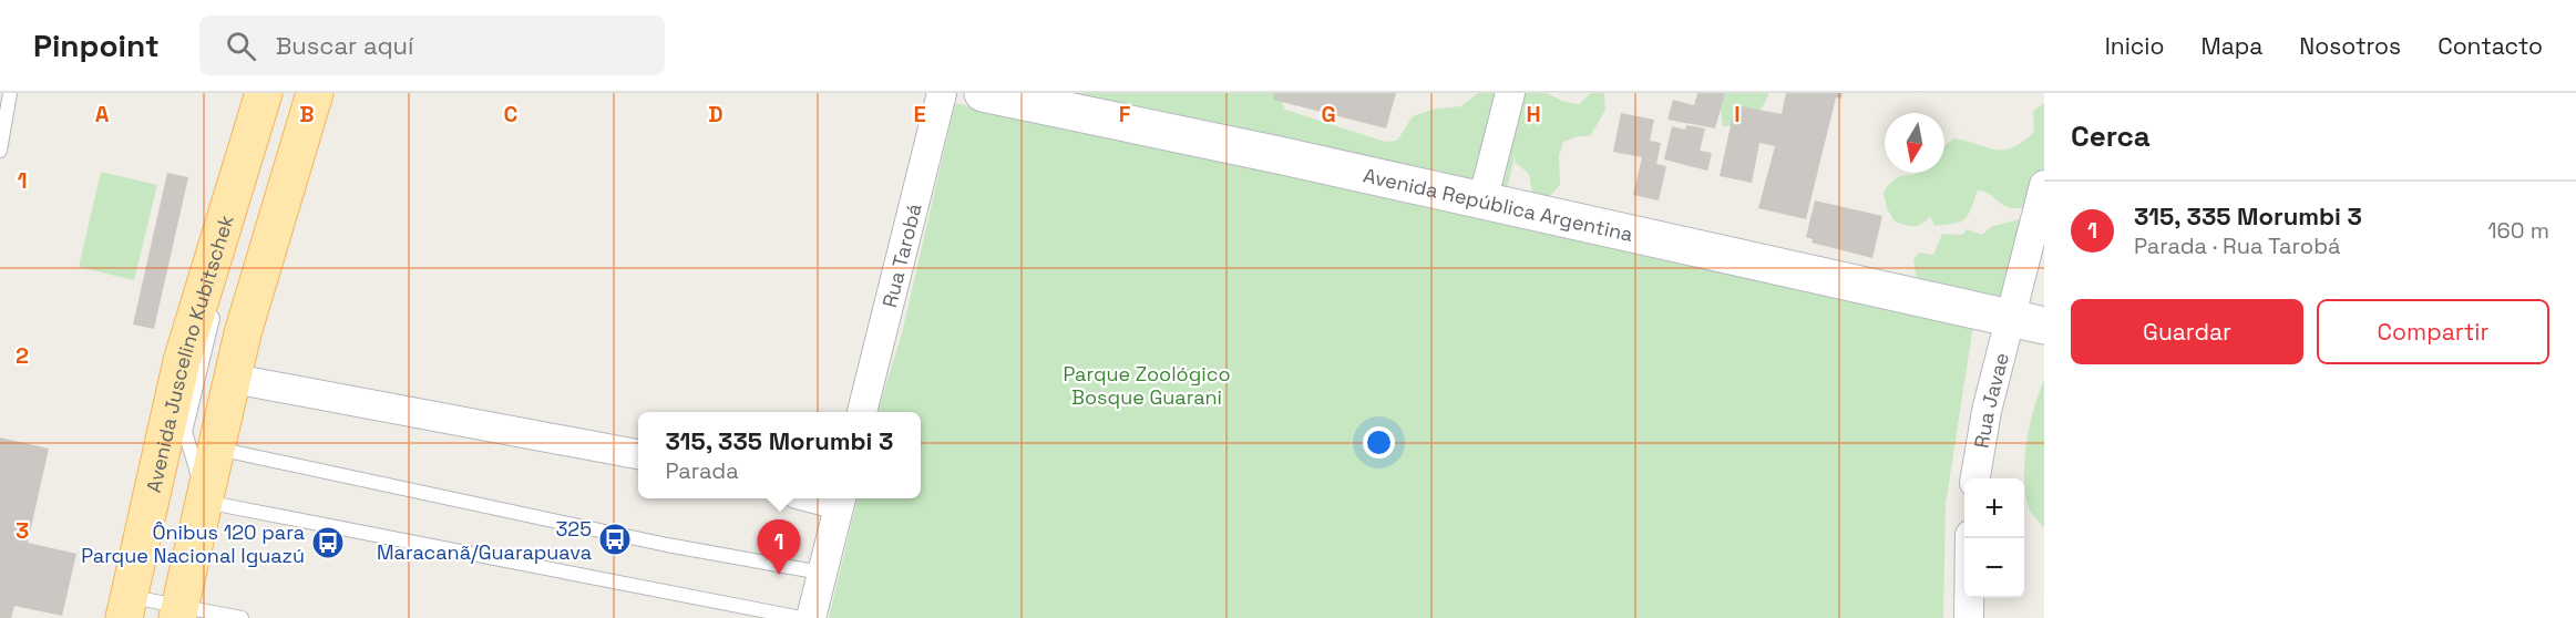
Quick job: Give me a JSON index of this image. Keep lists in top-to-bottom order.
{
  "streets": {
    "main road": ["Avenida Juscelino Kubitschek"],
    "street": ["Avenida República Argentina", "Rua Tarobá", "Rua Javae"]
  },
  "crossings": [
    ["Avenida República Argentina", "Rua Javae"]
  ],
  "parks": ["Parque Zoológico Bosque Guarani"],
  "places": {
    "bus stop": ["325 Maracanã/Guarapuava", "Ônibus 120 para Parque Nacional Iguazú"]
  },
  "north": "bottom",
  "page": {
    "header": "Pinpoint",
    "search": "Buscar aquí",
    "nav": [
      "Inicio",
      "Mapa",
      "Nosotros",
      "Contacto"
    ],
    "heading": "Cerca",
    "list": [
      {
        "mark": "1",
        "name": "315, 335 Morumbi 3",
        "note": "Parada · Rua Tarobá",
        "value": "160 m"
      }
    ],
    "buttons": ["Guardar", "Compartir"],
    "popup": ["315, 335 Morumbi 3", "Parada"],
    "map_buttons": ["+", "−"],
    "pins": "1"
  },
  "grid": {
    "columns": [
      "A",
      "B",
      "C",
      "D",
      "E",
      "F",
      "G",
      "H",
      "I"
    ],
    "rows": ["1", "2", "3"]
  }
}
